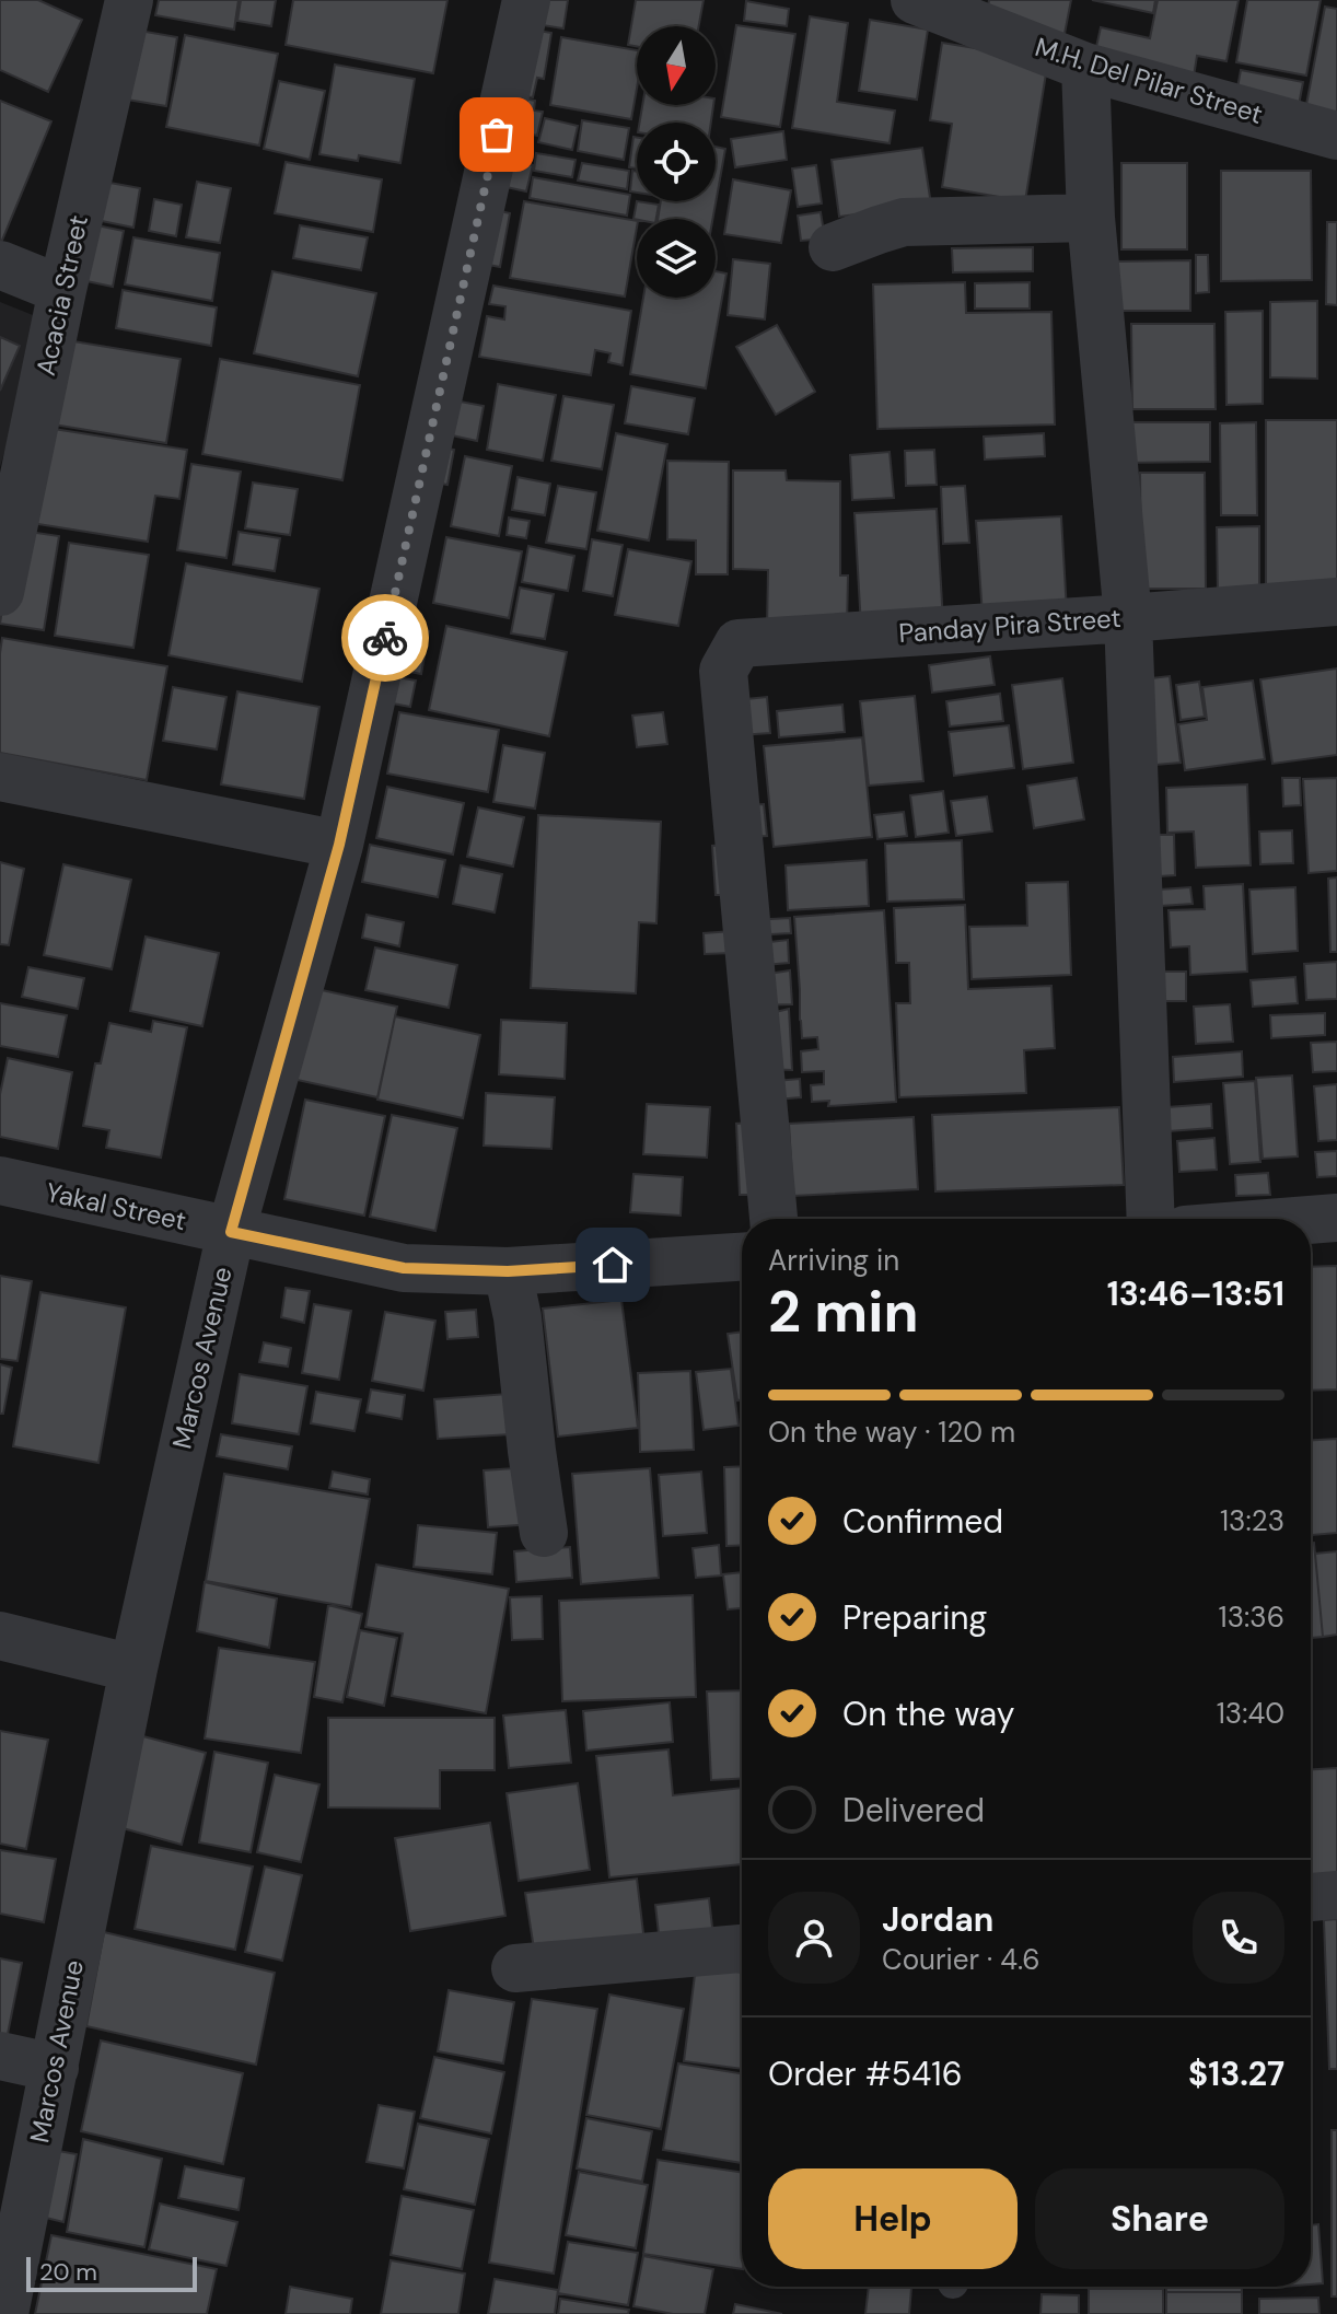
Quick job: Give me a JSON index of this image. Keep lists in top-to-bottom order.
{
  "streets": {
    "street": [
      "M.H. Del Pilar Street",
      "Acacia Street",
      "Panday Pira Street",
      "Yakal Street",
      "Marcos Avenue"
    ]
  },
  "crossings": [
    ["Yakal Street", "Marcos Avenue"]
  ],
  "scale_bar": "20 m",
  "north": "bottom",
  "page": {
    "heading": ["2 min", "Arriving in", "13:46–13:51"],
    "panel": [
      "Jordan",
      "Courier · 4.6",
      "Order #5416",
      "$13.27"
    ],
    "bar": "On the way · 120 m",
    "list": [
      ["Confirmed", "13:23"],
      ["Preparing", "13:36"],
      ["On the way", "13:40"],
      "Delivered"
    ],
    "buttons": ["Help", "Share"],
    "scale": "20 m"
  }
}
